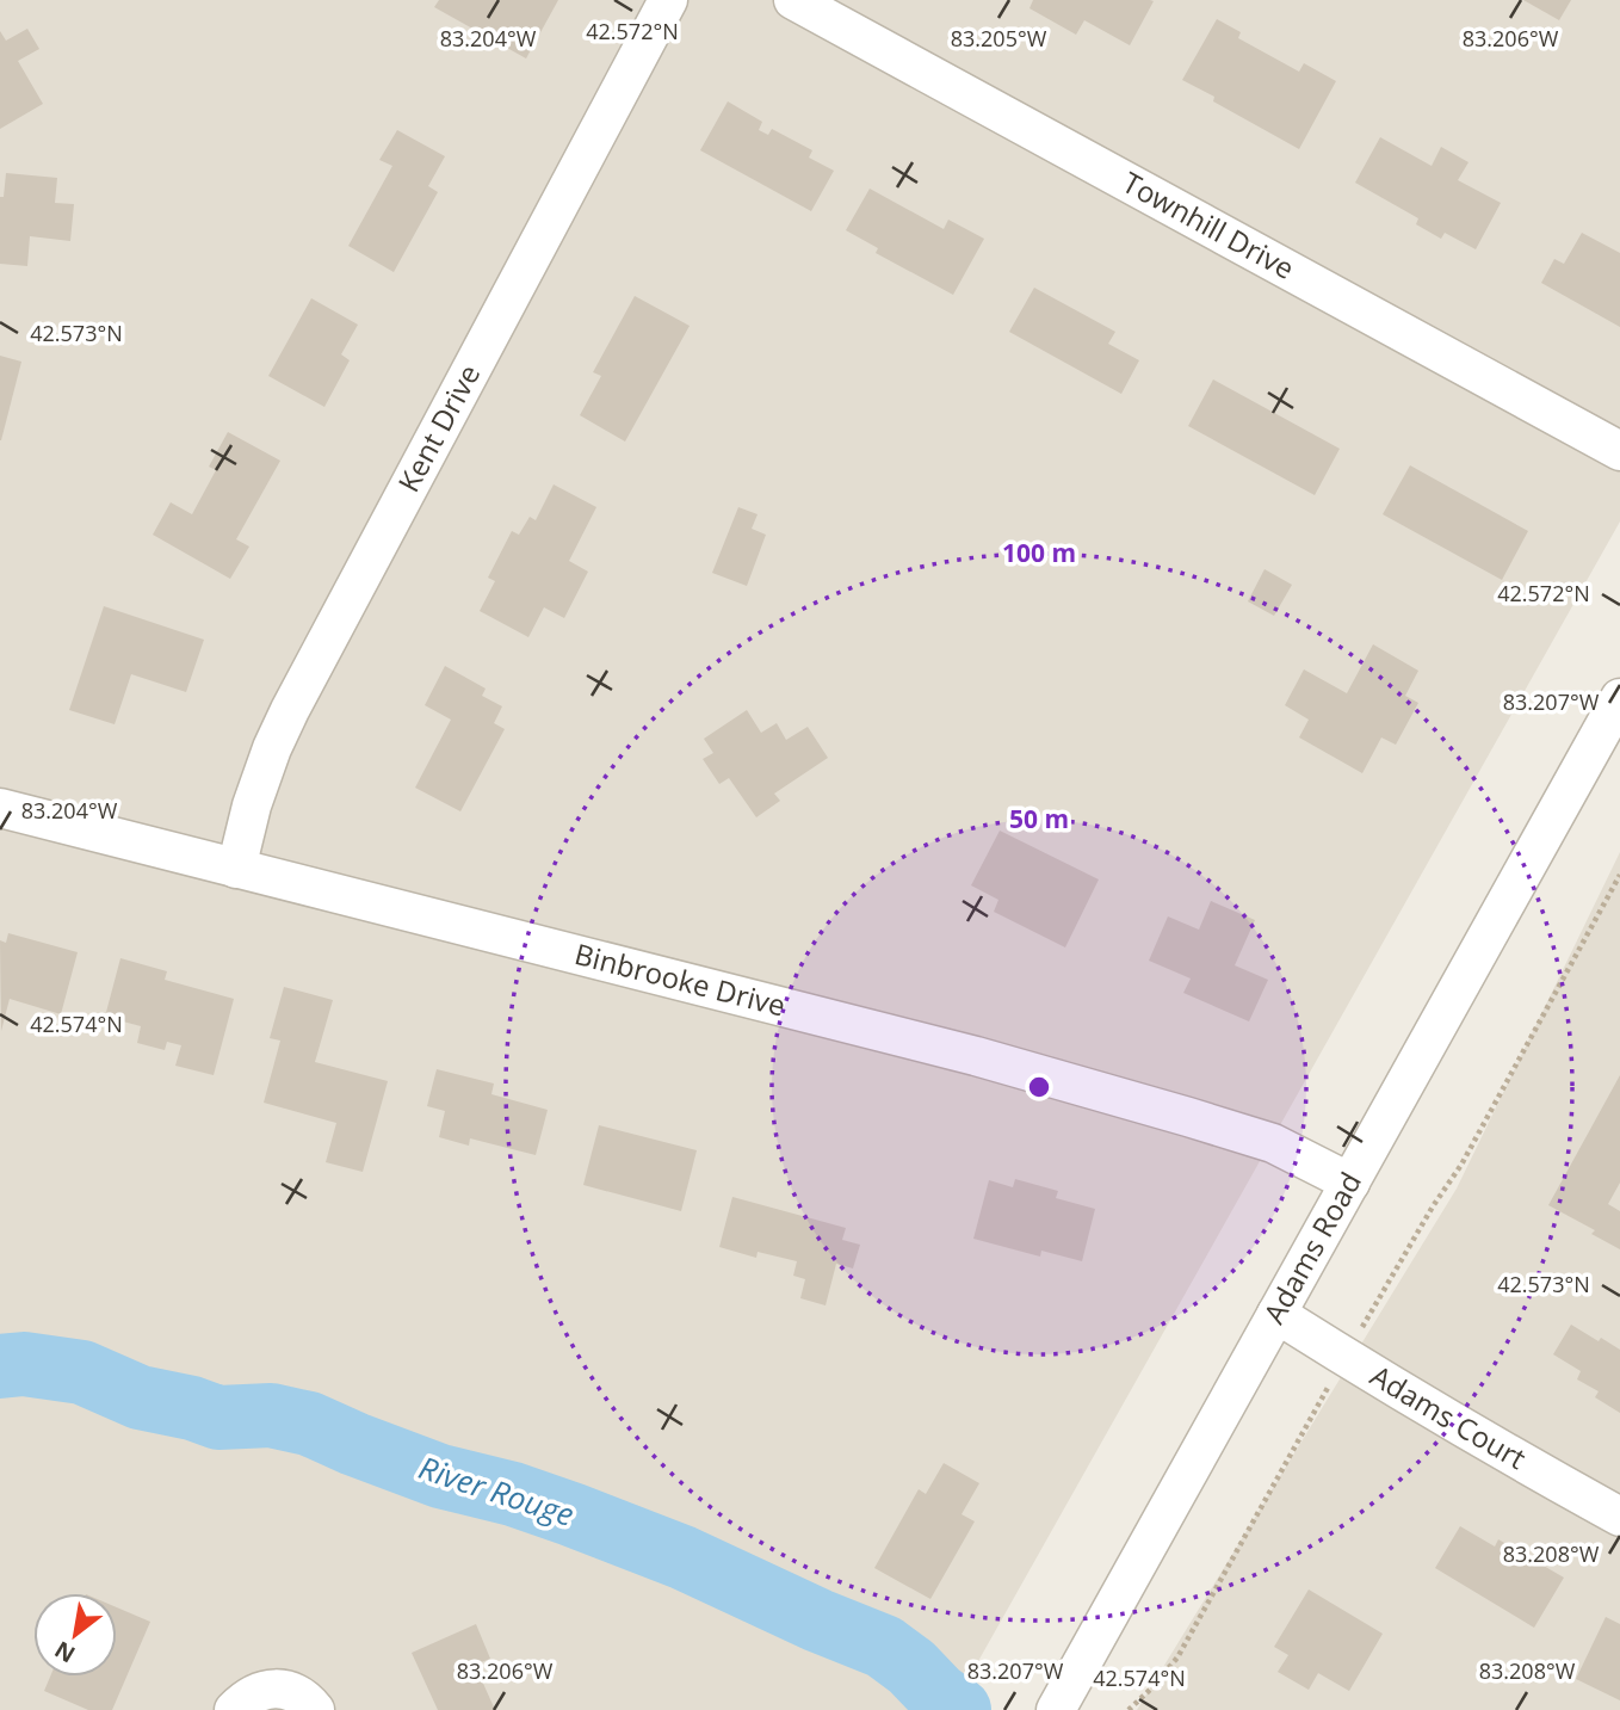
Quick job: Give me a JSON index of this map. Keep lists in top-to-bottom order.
{
  "streets": {
    "street": [
      "Townhill Drive",
      "Kent Drive",
      "Binbrooke Drive",
      "Adams Road",
      "Adams Court"
    ]
  },
  "crossings": [
    ["Kent Drive", "Binbrooke Drive"],
    ["Binbrooke Drive", "Adams Road"],
    ["Adams Road", "Adams Court"]
  ],
  "water": ["River Rouge"],
  "north": "bottom left",
  "coordinates": [
    "42.572°N",
    "83.204°W",
    "83.205°W",
    "83.206°W",
    "42.573°N",
    "83.207°W",
    "42.574°N",
    "83.208°W"
  ],
  "rings": ["100 m", "50 m"]
}
